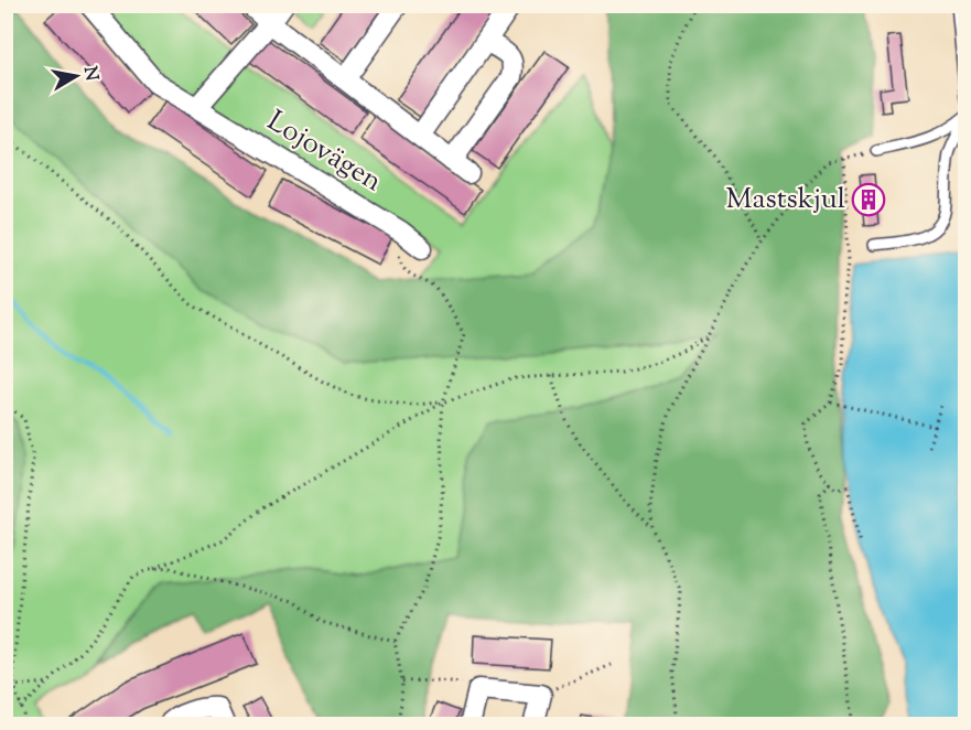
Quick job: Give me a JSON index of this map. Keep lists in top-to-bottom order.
{
  "streets": {
    "street": ["Lojovägen"]
  },
  "places": {
    "building": ["Mastskjul"]
  },
  "north": "right"
}
